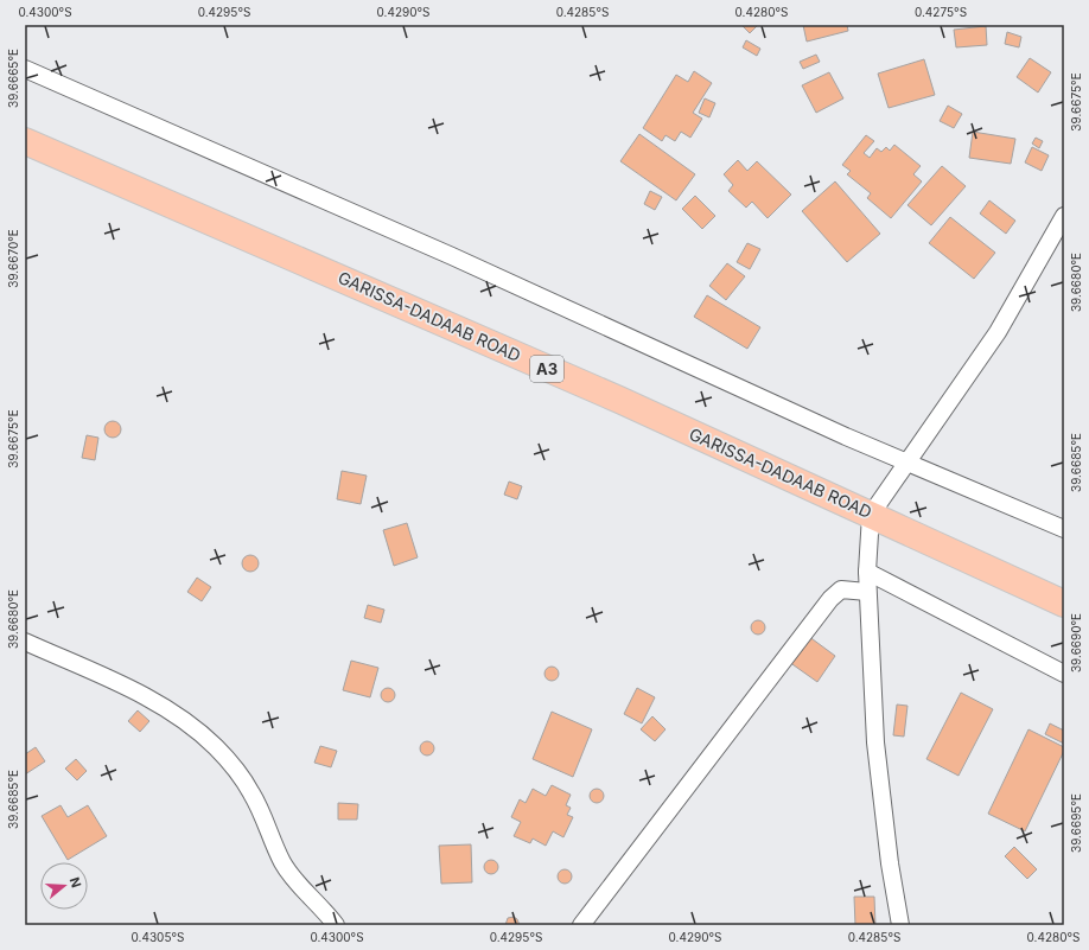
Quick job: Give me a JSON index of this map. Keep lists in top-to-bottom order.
{
  "streets": {
    "highway": ["GARISSA-DADAAB ROAD", "A3"]
  },
  "north": "right",
  "coordinates": [
    "0.4300°S",
    "0.4295°S",
    "0.4290°S",
    "0.4285°S",
    "0.4280°S",
    "0.4275°S",
    "39.6665°E",
    "39.6675°E",
    "39.6670°E",
    "39.6680°E",
    "39.6685°E",
    "39.6690°E",
    "39.6695°E",
    "0.4305°S"
  ]
}
